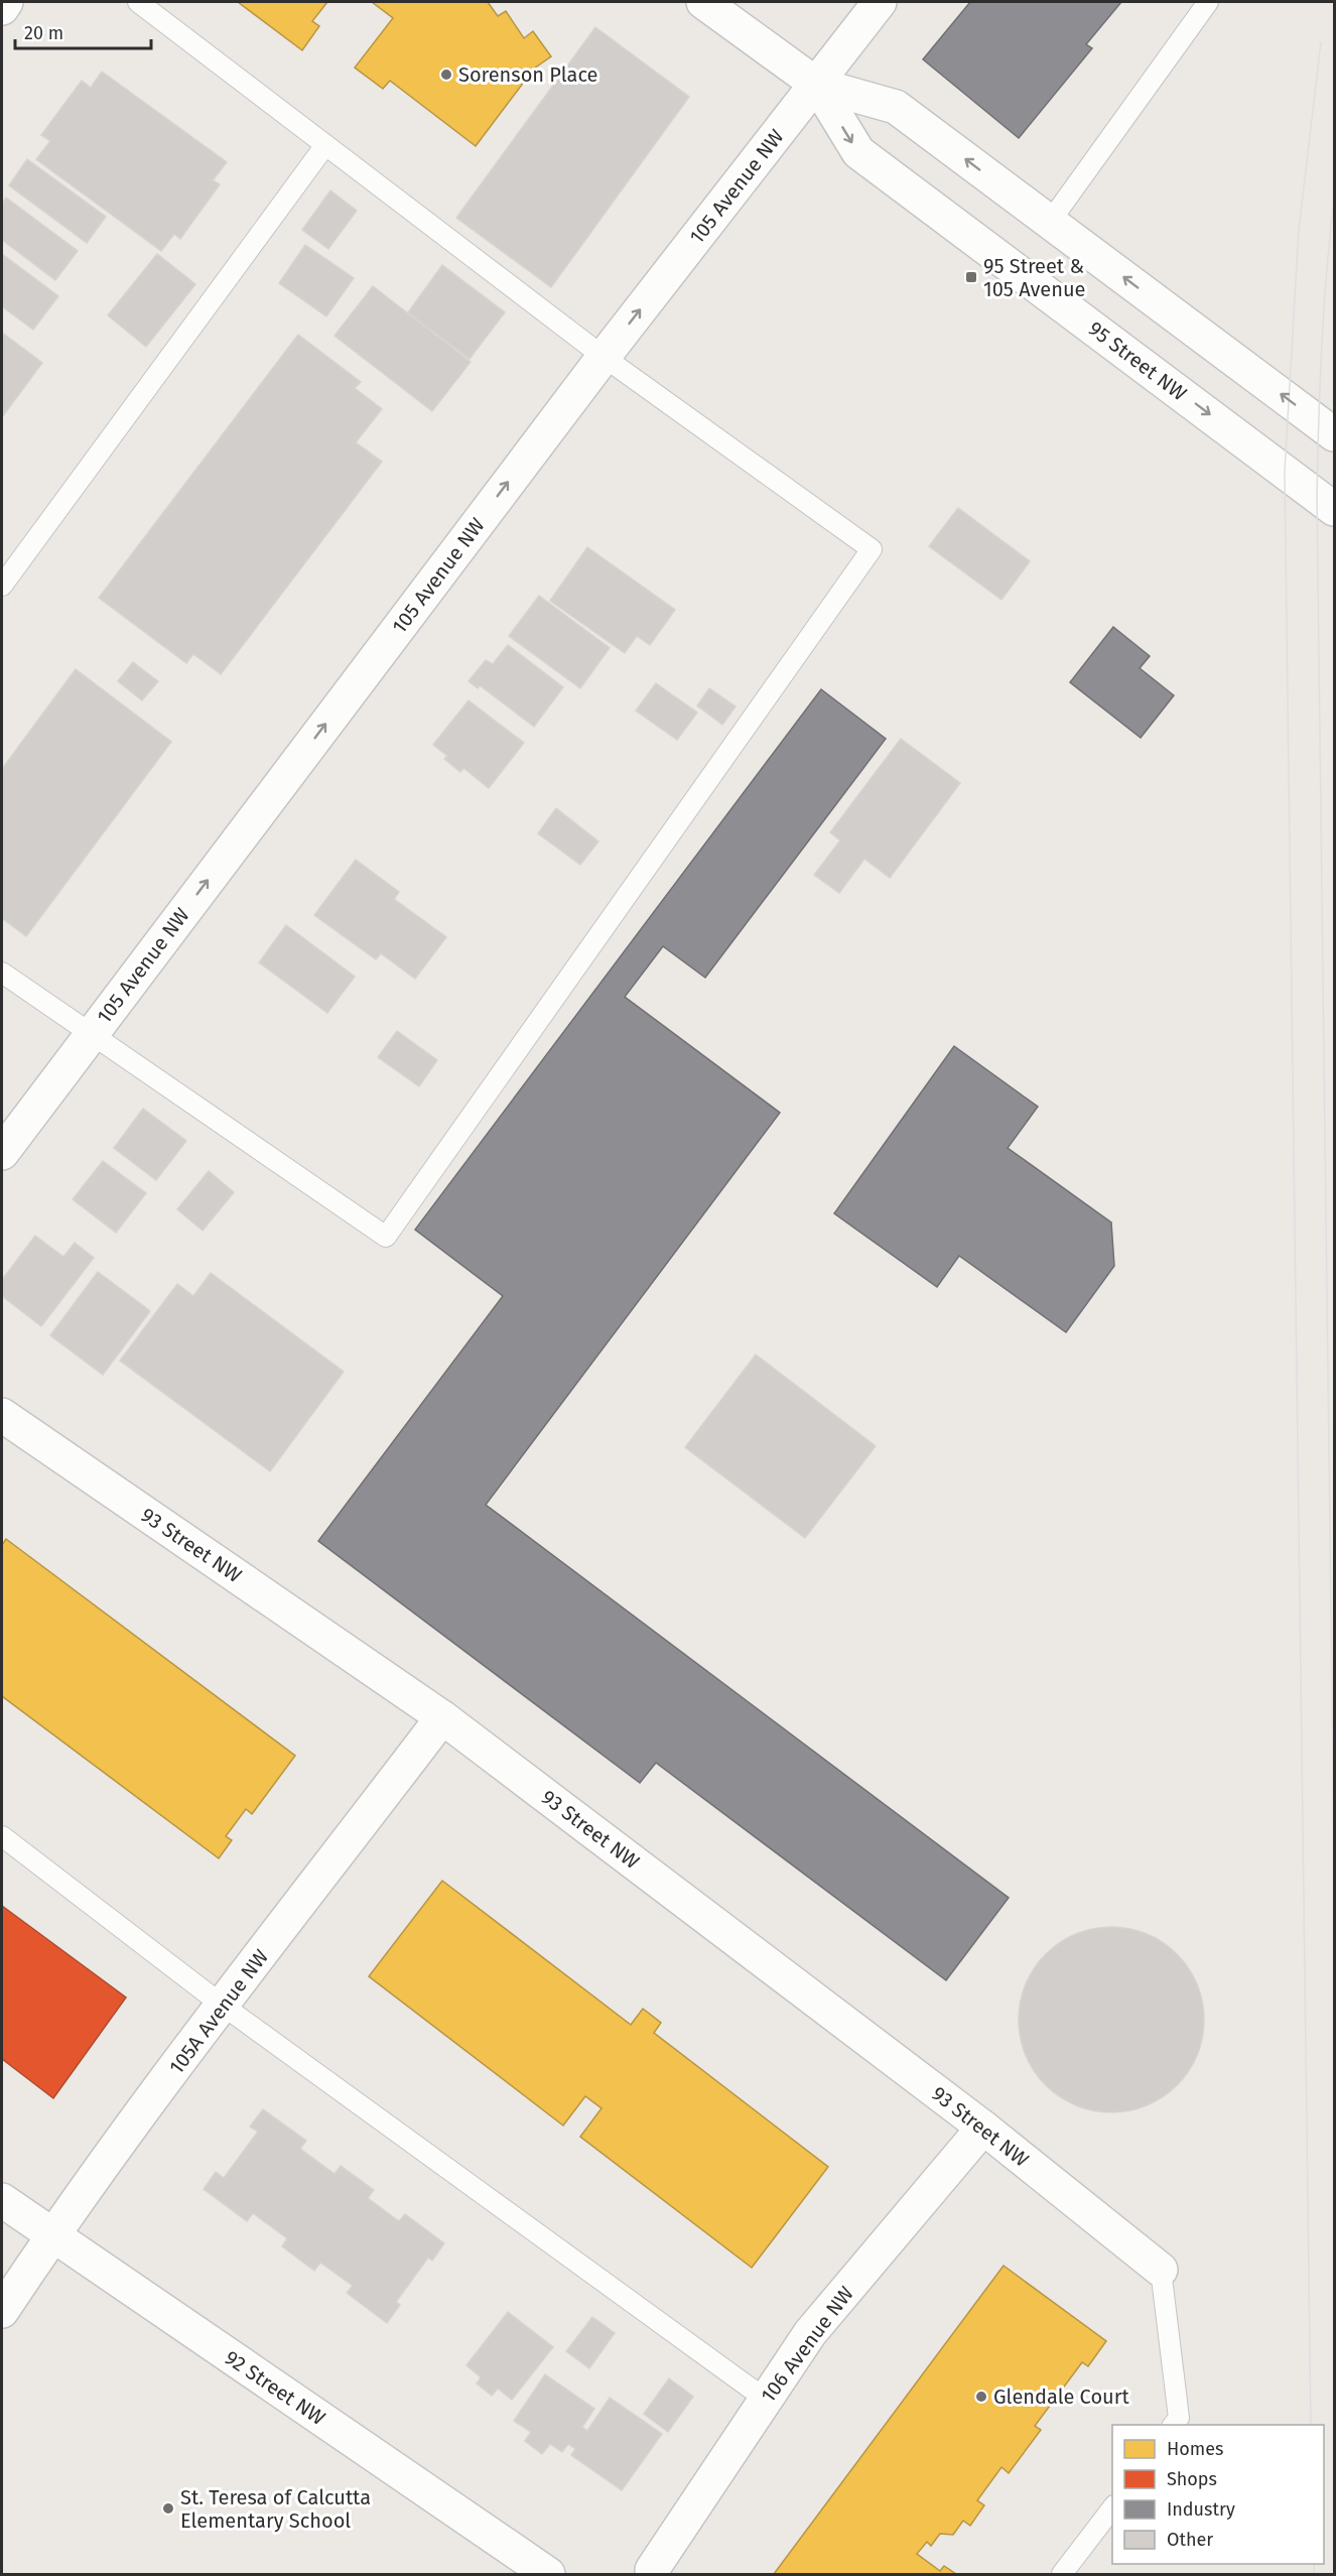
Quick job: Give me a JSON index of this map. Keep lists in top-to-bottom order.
{
  "streets": {
    "street": [
      "105 Avenue NW",
      "95 Street NW",
      "93 Street NW",
      "105A Avenue NW",
      "106 Avenue NW",
      "92 Street NW"
    ]
  },
  "crossings": [
    ["105 Avenue NW", "95 Street NW"],
    ["93 Street NW", "105A Avenue NW"],
    ["93 Street NW", "106 Avenue NW"],
    ["105A Avenue NW", "92 Street NW"]
  ],
  "one_way": ["105 Avenue NW"],
  "places": {
    "other": ["Sorenson Place", "Glendale Court", "St. Teresa of Calcutta Elementary School"],
    "transit": ["95 Street & 105 Avenue"]
  },
  "legend": [
    "Homes",
    "Shops",
    "Industry",
    "Other"
  ],
  "scale_bar": "20 m"
}
